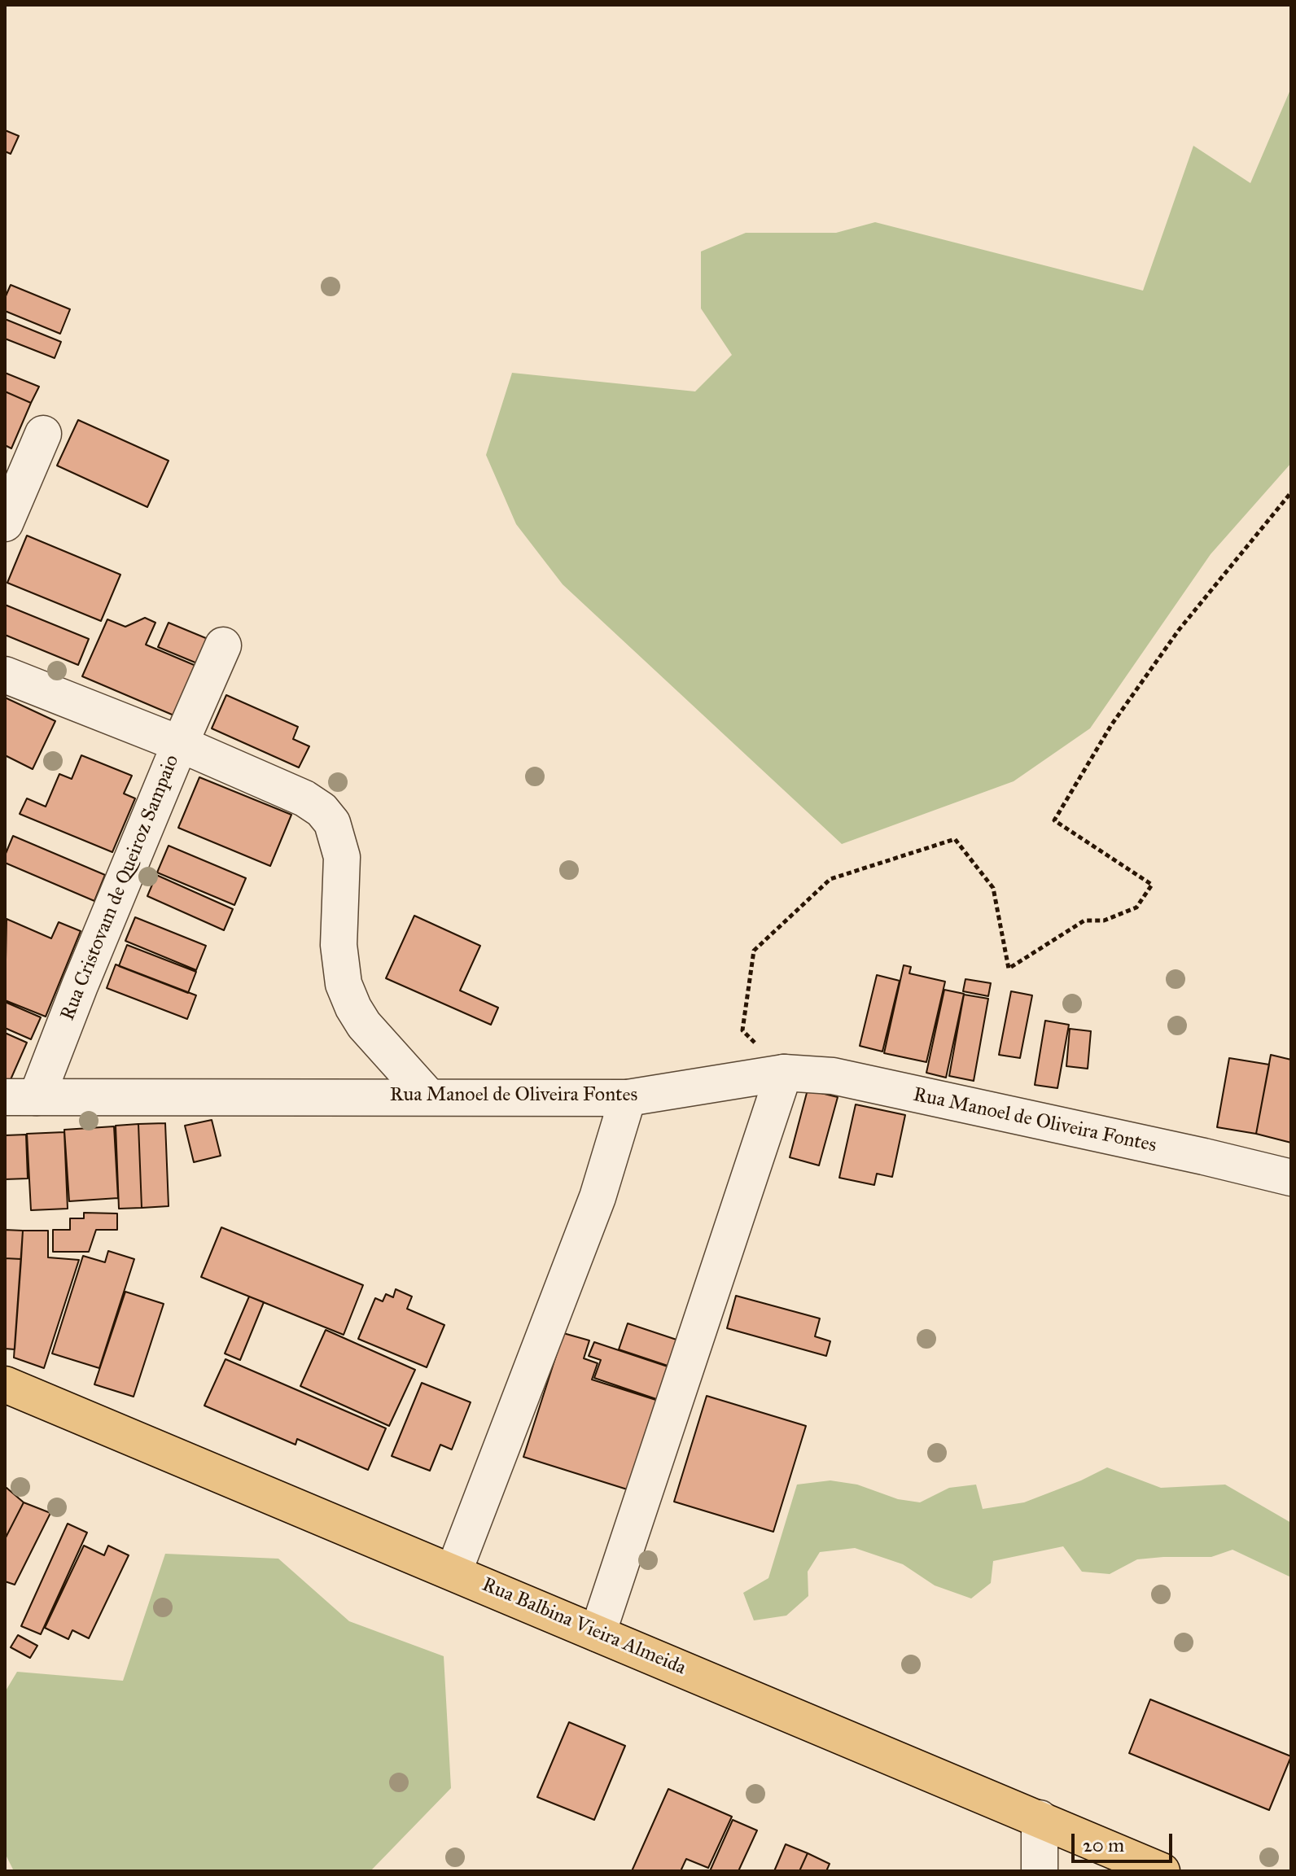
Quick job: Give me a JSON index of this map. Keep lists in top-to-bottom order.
{
  "streets": {
    "main road": ["Rua Balbina Vieira Almeida"],
    "street": ["Rua Cristovam de Queiroz Sampaio", "Rua Manoel de Oliveira Fontes"]
  },
  "crossings": [
    ["Rua Cristovam de Queiroz Sampaio", "Rua Manoel de Oliveira Fontes"]
  ],
  "scale_bar": "20 m"
}
